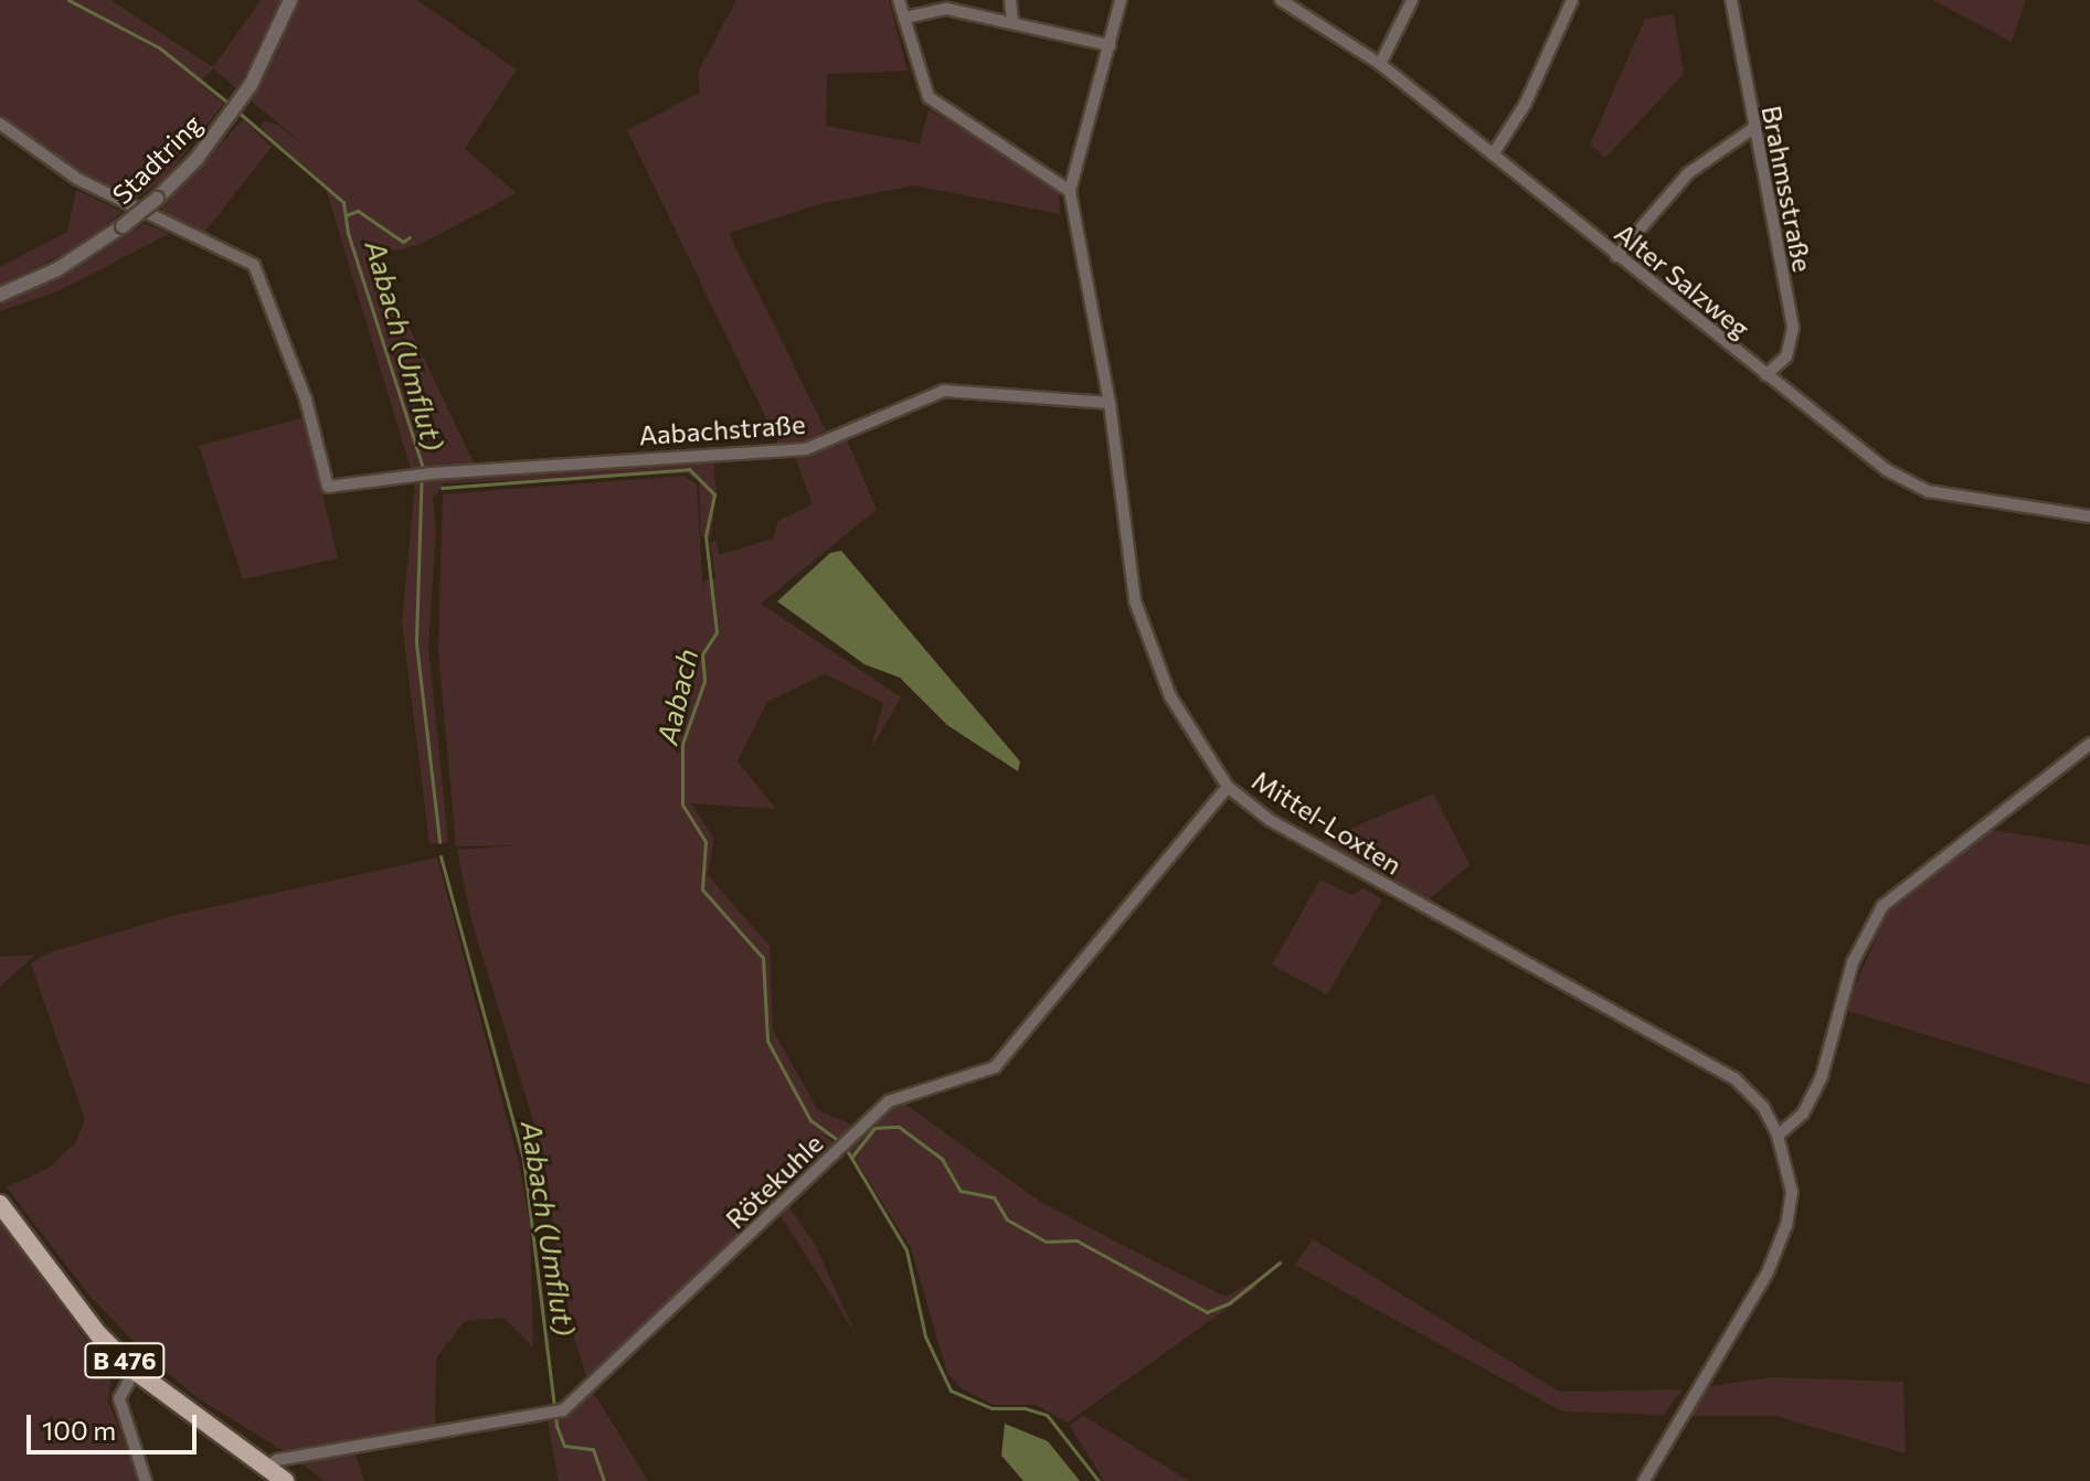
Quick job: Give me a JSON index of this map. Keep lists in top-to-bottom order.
{
  "streets": {
    "main road": ["B 476"],
    "street": [
      "Stadtring",
      "Brahmsstraße",
      "Alter Salzweg",
      "Aabachstraße",
      "Mittel-Loxten",
      "Rötekuhle"
    ]
  },
  "crossings": [
    ["Brahmsstraße", "Alter Salzweg"],
    ["Aabachstraße", "Mittel-Loxten"],
    ["Mittel-Loxten", "Rötekuhle"],
    ["Rötekuhle", "B 476"]
  ],
  "water": ["Aabach (Umflut)", "Aabach"],
  "scale_bar": "100 m"
}
